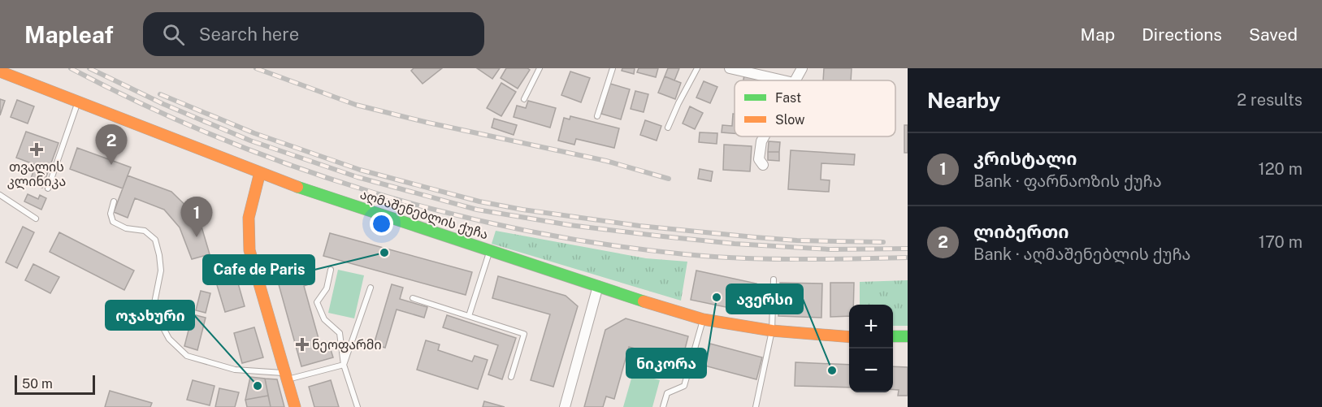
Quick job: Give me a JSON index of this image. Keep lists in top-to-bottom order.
{
  "streets": {
    "main road": ["აღმაშენებლის ქუჩა"]
  },
  "places": {
    "health": ["თვალის კლინიკა", "ნეოფარმი"],
    "other": [
      "Cafe de Paris",
      "ნიკორა",
      "ავერსი",
      "ოჯახური"
    ]
  },
  "legend": ["Fast", "Slow"],
  "scale_bar": "50 m",
  "page": {
    "header": "Mapleaf",
    "search": "Search here",
    "nav": ["Map", "Directions", "Saved"],
    "heading": ["Nearby", "2 results"],
    "pins": ["2", "1"],
    "list": [
      {
        "mark": "1",
        "name": "კრისტალი",
        "note": "Bank · ფარნაოზის ქუჩა",
        "value": "120 m"
      },
      {
        "mark": "2",
        "name": "ლიბერთი",
        "note": "Bank · აღმაშენებლის ქუჩა",
        "value": "170 m"
      }
    ],
    "map_buttons": ["+", "−"],
    "scale": "50 m"
  }
}
